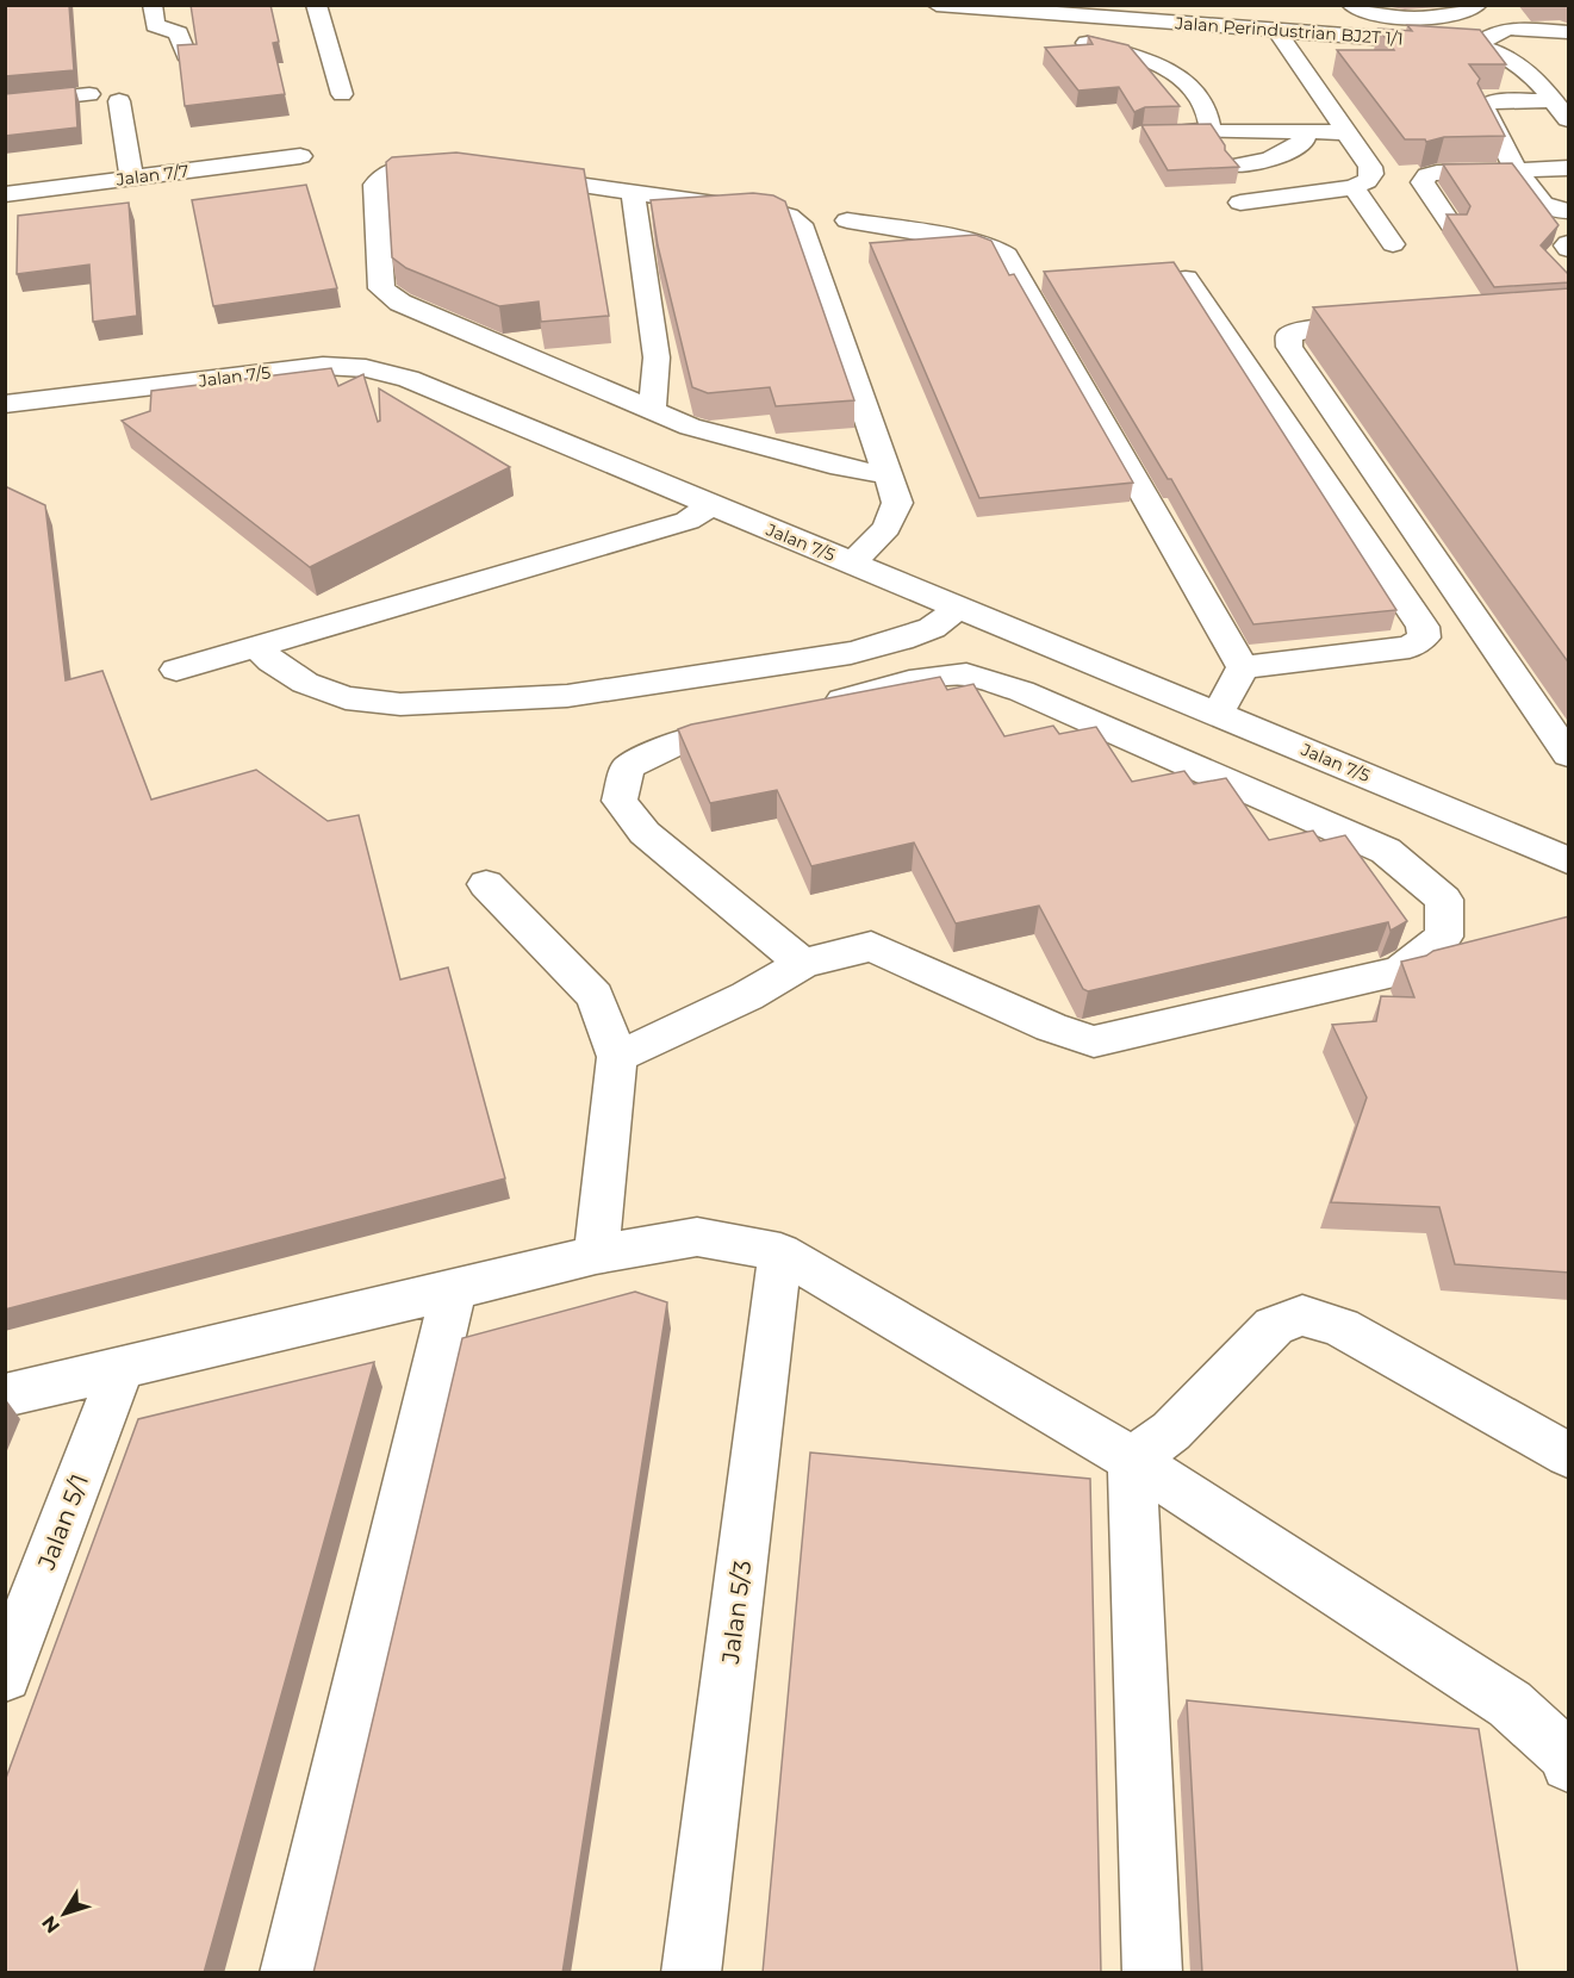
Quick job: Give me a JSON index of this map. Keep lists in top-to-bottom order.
{
  "streets": {
    "street": [
      "Jalan Perindustrian BJ2T 1/1",
      "Jalan 7/7",
      "Jalan 7/5",
      "Jalan 5/1",
      "Jalan 5/3"
    ]
  },
  "north": "bottom left"
}
